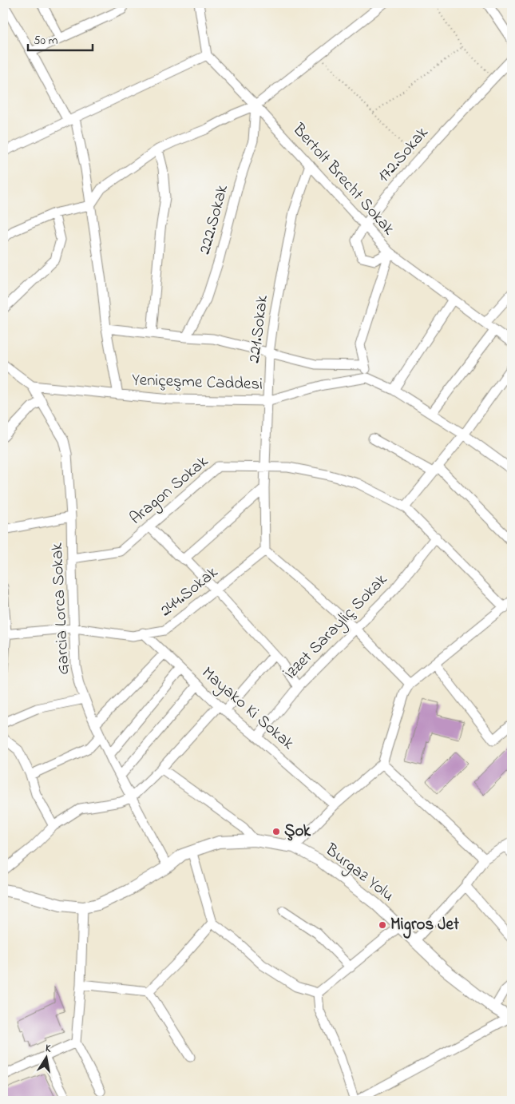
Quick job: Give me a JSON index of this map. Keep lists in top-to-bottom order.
{
  "streets": {
    "street": [
      "172.Sokak",
      "Bertolt Brecht Sokak",
      "222.Sokak",
      "221.Sokak",
      "Yeniçeşme Caddesi",
      "Aragon Sokak",
      "244.Sokak",
      "Garcia Lorca Sokak",
      "İzzet Sarayliç Sokak",
      "Mayako Ki Sokak",
      "Burgaz Yolu"
    ]
  },
  "crossings": [
    ["172.Sokak", "Bertolt Brecht Sokak"],
    ["Bertolt Brecht Sokak", "222.Sokak"],
    ["Bertolt Brecht Sokak", "221.Sokak"],
    ["221.Sokak", "Yeniçeşme Caddesi"],
    ["221.Sokak", "Aragon Sokak"],
    ["221.Sokak", "244.Sokak"],
    ["Yeniçeşme Caddesi", "Garcia Lorca Sokak"],
    ["Aragon Sokak", "Garcia Lorca Sokak"],
    ["Aragon Sokak", "İzzet Sarayliç Sokak"],
    ["244.Sokak", "Garcia Lorca Sokak"],
    ["244.Sokak", "Mayako Ki Sokak"],
    ["Garcia Lorca Sokak", "Burgaz Yolu"],
    ["İzzet Sarayliç Sokak", "Mayako Ki Sokak"]
  ],
  "places": ["Şok", "Migros Jet"],
  "scale_bar": "50 m",
  "north": "top"
}
